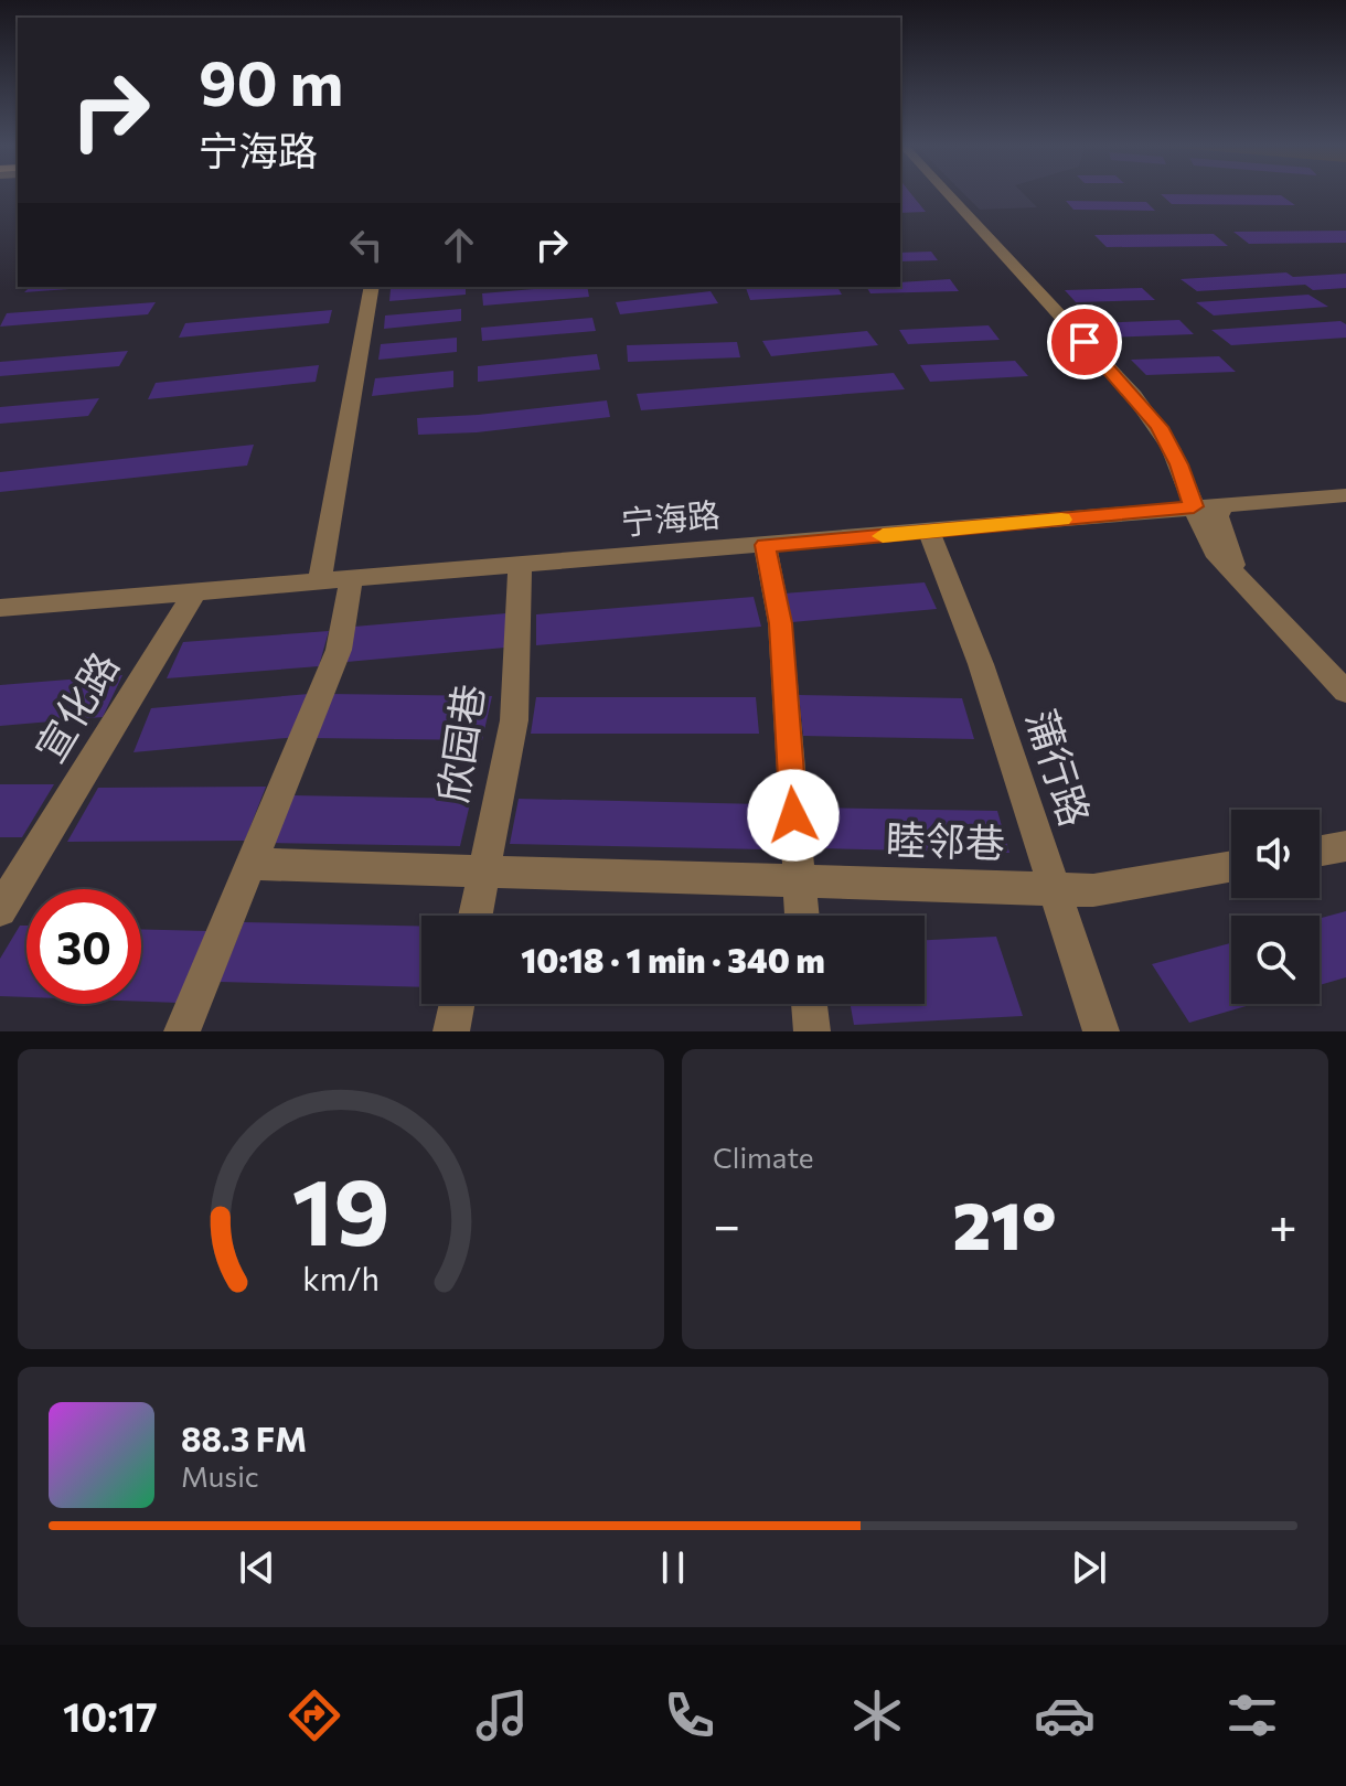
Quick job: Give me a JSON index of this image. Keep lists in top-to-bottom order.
{
  "streets": {
    "street": [
      "宁海路",
      "宣化路",
      "欣园巷",
      "蒲行路",
      "睦邻巷"
    ]
  },
  "crossings": [
    ["宁海路", "宣化路"],
    ["宁海路", "欣园巷"],
    ["宁海路", "蒲行路"],
    ["欣园巷", "睦邻巷"],
    ["蒲行路", "睦邻巷"]
  ],
  "page": {
    "turn": ["90 m", "宁海路"],
    "limit": "30",
    "trip": "10:18 · 1 min · 340 m",
    "tile": "Climate",
    "heat": ["−", "21°", "+"],
    "song": ["88.3 FM", "Music"],
    "tabs": "10:17",
    "gauge": ["19", "km/h"]
  }
}
